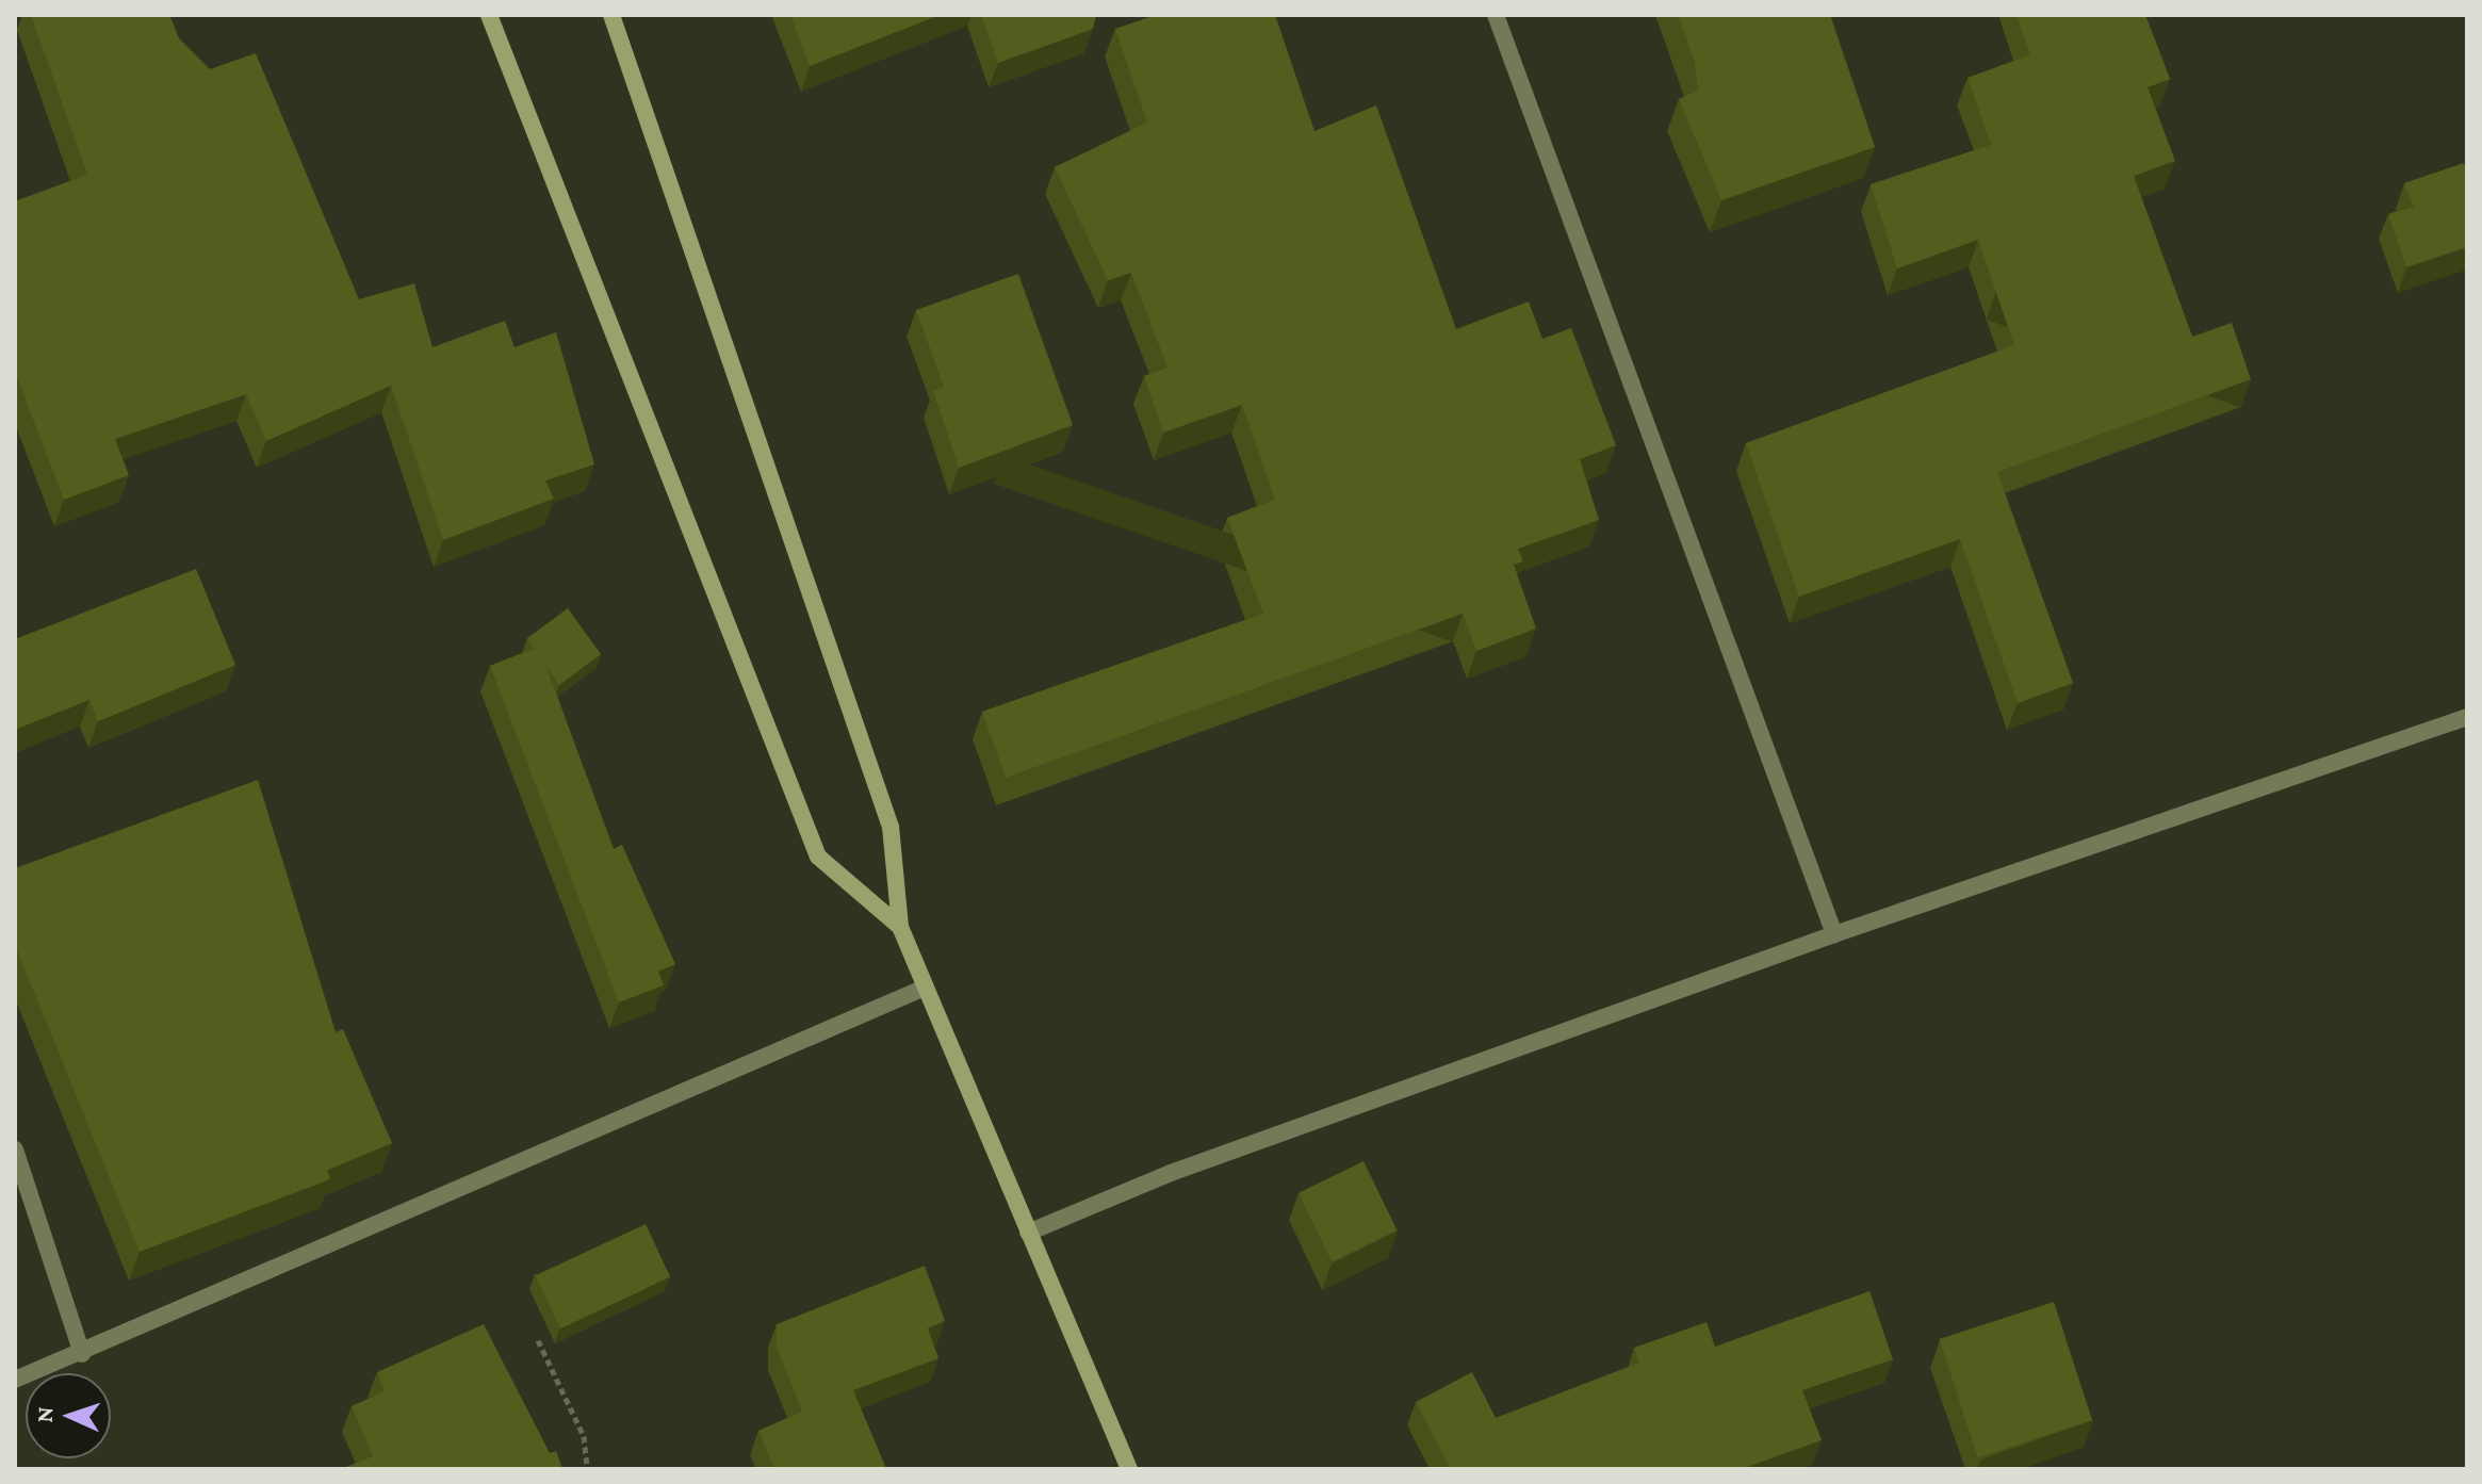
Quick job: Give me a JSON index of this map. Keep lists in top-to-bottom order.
{
  "north": "left"
}
